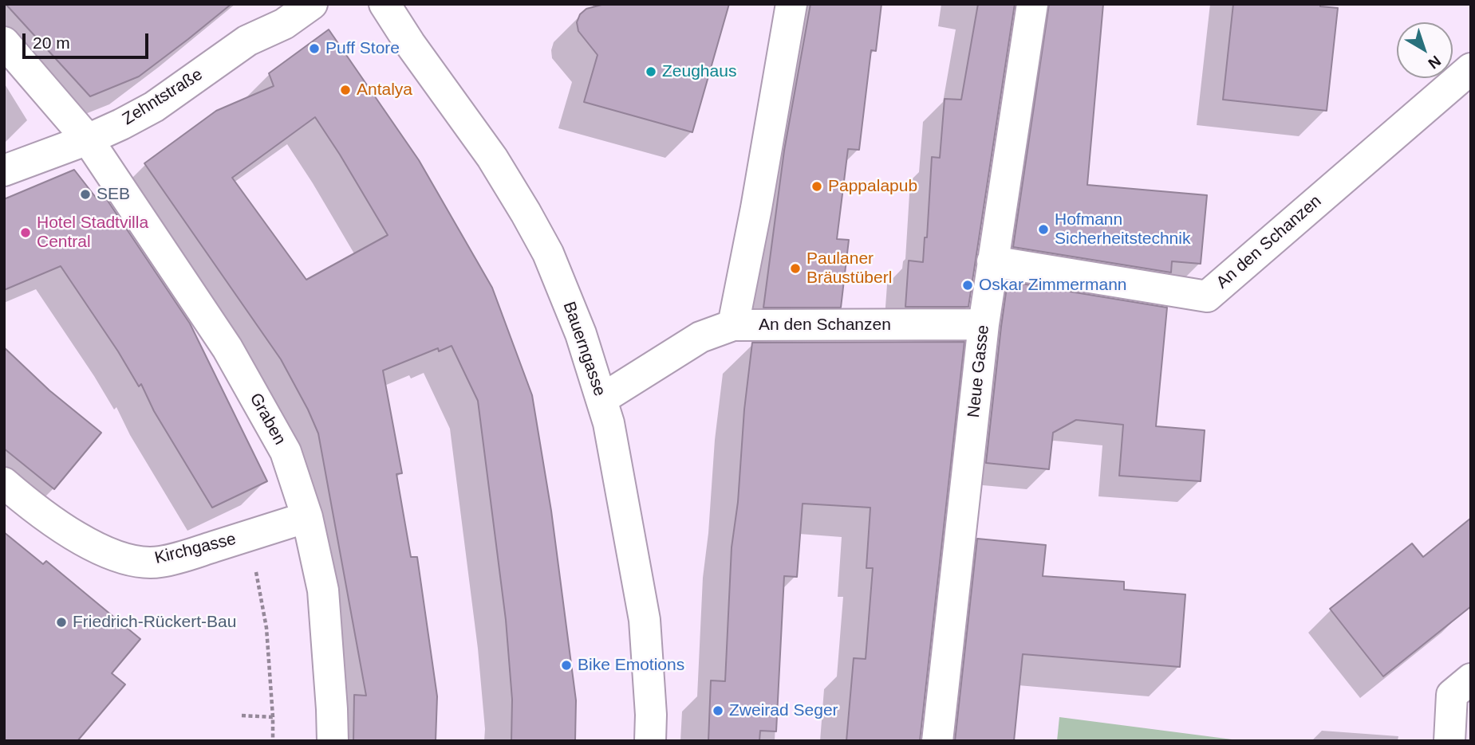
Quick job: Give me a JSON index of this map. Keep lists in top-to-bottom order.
{
  "streets": {
    "street": [
      "Zehntstraße",
      "An den Schanzen",
      "Bauerngasse",
      "Neue Gasse",
      "Graben",
      "Kirchgasse"
    ]
  },
  "crossings": [
    ["Zehntstraße", "Graben"],
    ["An den Schanzen", "Bauerngasse"],
    ["An den Schanzen", "Neue Gasse"],
    ["Graben", "Kirchgasse"]
  ],
  "places": [
    "Puff Store",
    "Zeughaus",
    "Antalya",
    "Pappalapub",
    "SEB",
    "Hofmann Sicherheitstechnik",
    "Hotel Stadtvilla Central",
    "Paulaner Bräustüberl",
    "Oskar Zimmermann",
    "Friedrich-Rückert-Bau",
    "Bike Emotions",
    "Zweirad Seger"
  ],
  "scale_bar": "20 m",
  "north": "bottom right"
}
